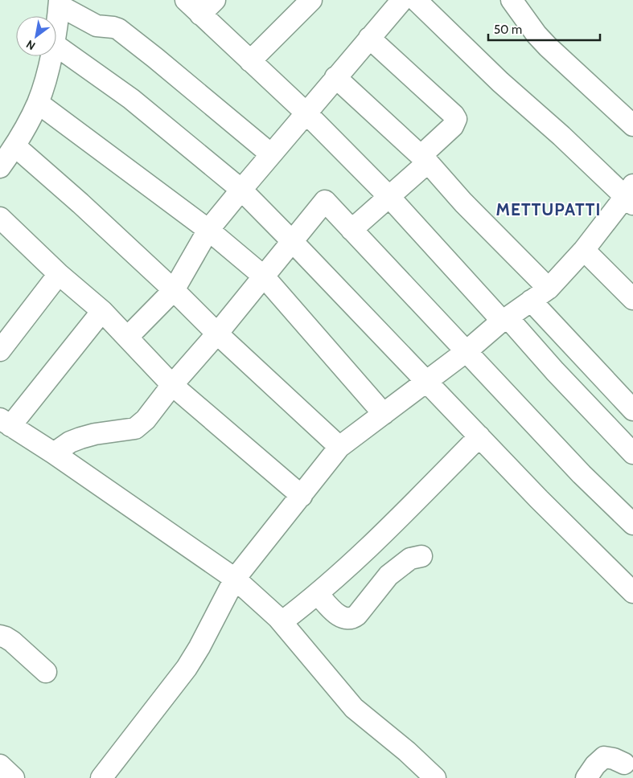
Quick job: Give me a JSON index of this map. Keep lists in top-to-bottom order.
{
  "districts": ["METTUPATTI"],
  "scale_bar": "50 m",
  "north": "bottom left"
}
